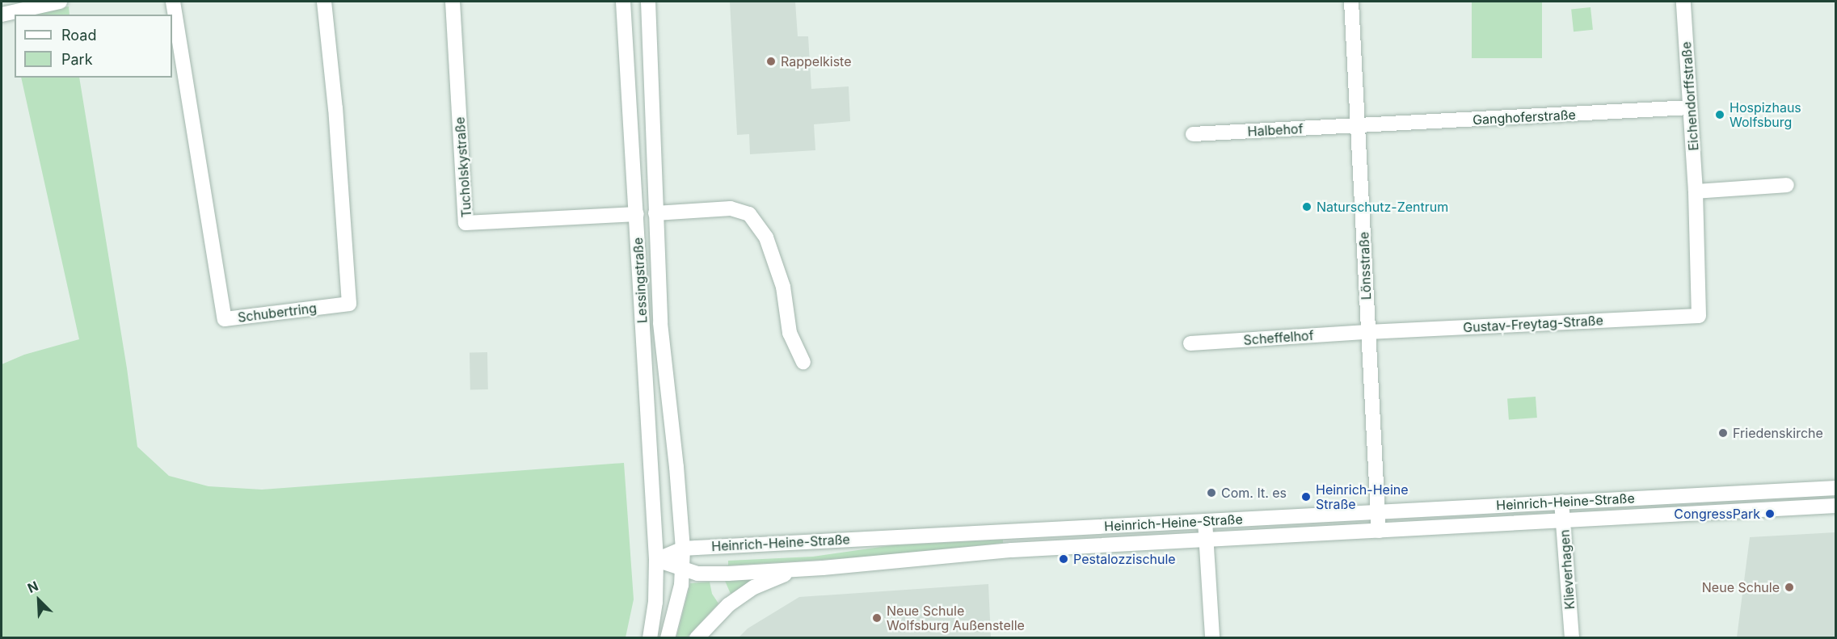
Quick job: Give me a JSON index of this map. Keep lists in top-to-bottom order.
{
  "streets": {
    "street": [
      "Eichendorffstraße",
      "Ganghoferstraße",
      "Halbehof",
      "Tucholskystraße",
      "Lönsstraße",
      "Lessingstraße",
      "Schubertring",
      "Gustav-Freytag-Straße",
      "Scheffelhof",
      "Heinrich-Heine-Straße",
      "Klieverhagen"
    ]
  },
  "crossings": [
    ["Eichendorffstraße", "Ganghoferstraße"],
    ["Eichendorffstraße", "Gustav-Freytag-Straße"],
    ["Ganghoferstraße", "Halbehof"],
    ["Ganghoferstraße", "Lönsstraße"],
    ["Halbehof", "Lönsstraße"],
    ["Tucholskystraße", "Lessingstraße"],
    ["Lönsstraße", "Gustav-Freytag-Straße"],
    ["Lönsstraße", "Scheffelhof"],
    ["Lönsstraße", "Heinrich-Heine-Straße"],
    ["Lessingstraße", "Heinrich-Heine-Straße"],
    ["Gustav-Freytag-Straße", "Scheffelhof"],
    ["Heinrich-Heine-Straße", "Klieverhagen"]
  ],
  "places": [
    "Rappelkiste",
    "Hospizhaus Wolfsburg",
    "Naturschutz-Zentrum",
    "Friedenskirche",
    "Com. It. es",
    "Heinrich-Heine Straße",
    "CongressPark",
    "Pestalozzischule",
    "Neue Schule",
    "Neue Schule Wolfsburg Außenstelle"
  ],
  "legend": ["Road", "Park"],
  "north": "top left"
}
